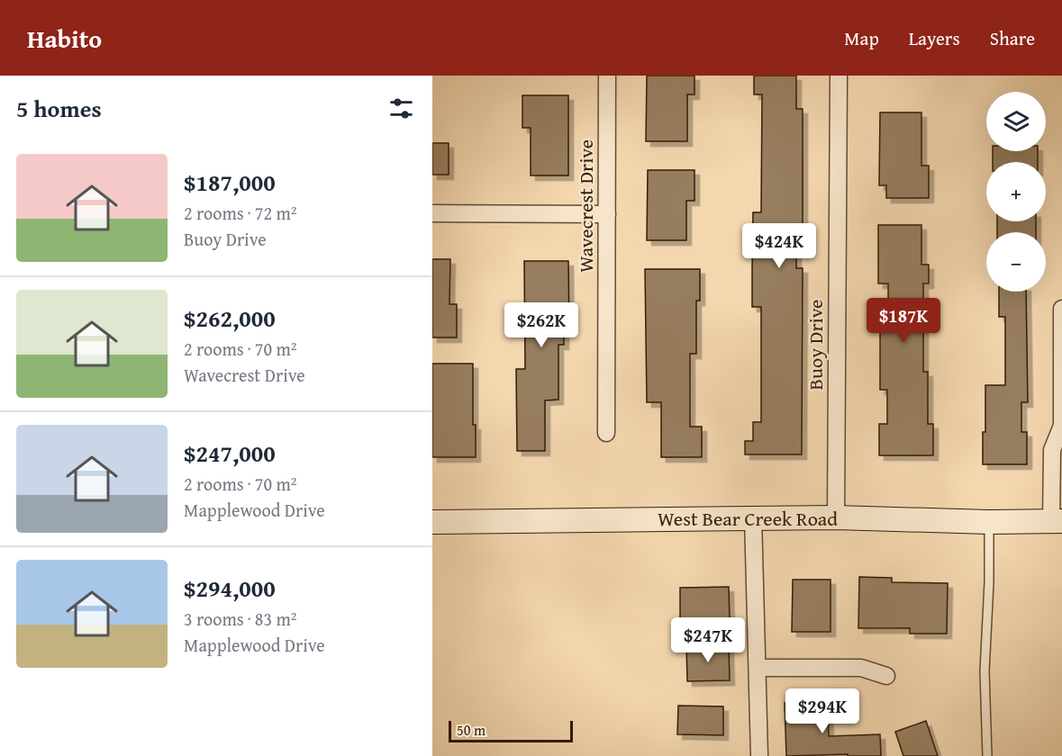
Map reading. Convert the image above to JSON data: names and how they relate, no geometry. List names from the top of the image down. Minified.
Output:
{"streets":{"main road":["West Bear Creek Road"],"street":["Wavecrest Drive","Buoy Drive"]},"crossings":[["Buoy Drive","West Bear Creek Road"]],"scale_bar":"50 m","page":{"header":"Habito","nav":["Map","Layers","Share"],"heading":"5 homes","map_buttons":["+","−"],"list":[{"name":"$187,000","note":"2 rooms · 72 m² · Buoy Drive"},{"name":"$262,000","note":"2 rooms · 70 m² · Wavecrest Drive"},{"name":"$247,000","note":"2 rooms · 70 m² · Mapplewood Drive"},{"name":"$294,000","note":"3 rooms · 83 m² · Mapplewood Drive"}],"price":["$424K","$187K","$262K","$247K","$294K"],"scale":"50 m"}}
